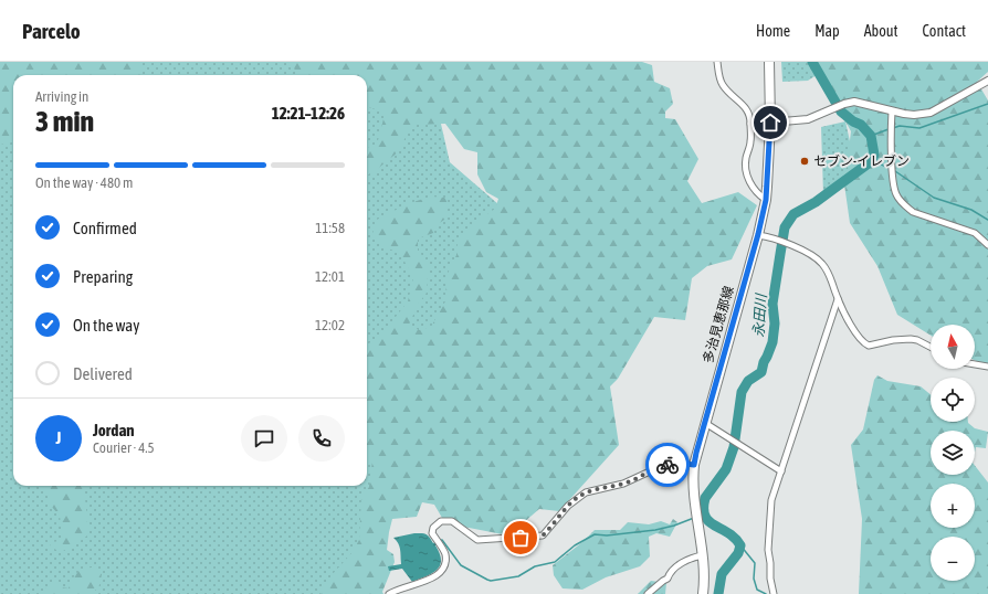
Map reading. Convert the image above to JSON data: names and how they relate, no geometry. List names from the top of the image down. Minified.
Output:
{"streets":{"main road":["多治見恵那線"]},"water":["永田川"],"places":["セブン-イレブン"],"north":"top","page":{"header":"Parcelo","nav":["Home","Map","About","Contact"],"heading":["3 min","Arriving in","12:21–12:26"],"panel":["Jordan","Courier · 4.5"],"bar":"On the way · 480 m","list":[["Confirmed","11:58"],["Preparing","12:01"],["On the way","12:02"],"Delivered"],"map_buttons":["+","−"],"round":"J"}}
